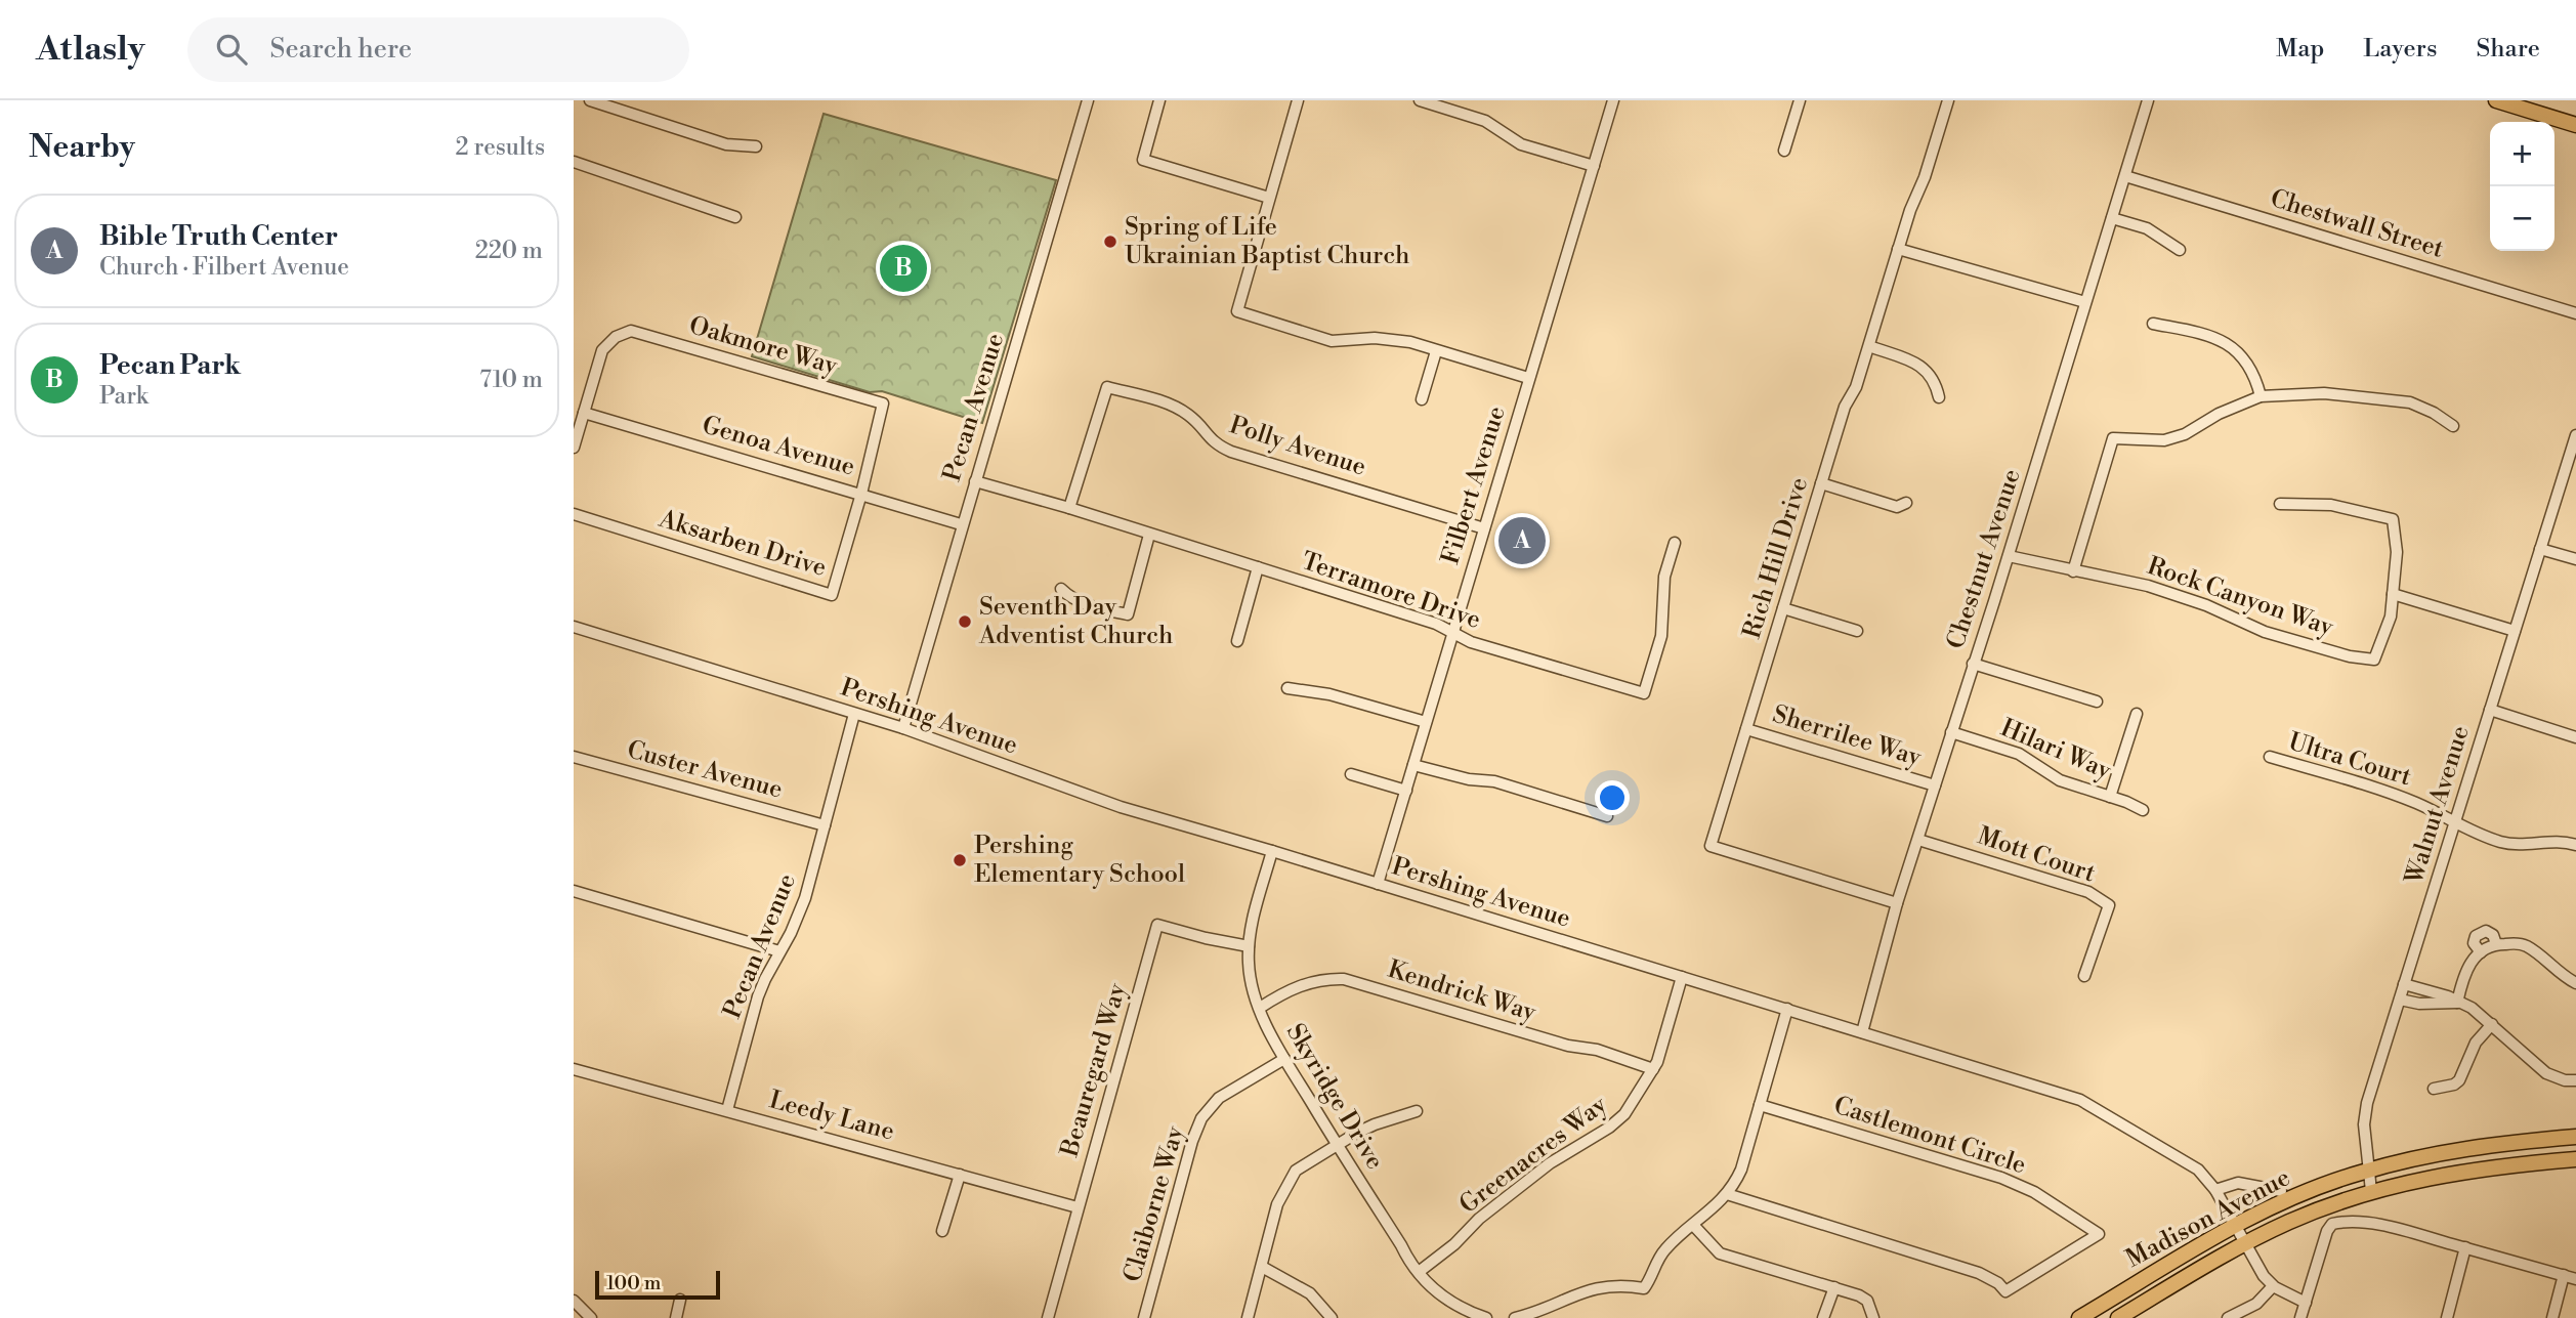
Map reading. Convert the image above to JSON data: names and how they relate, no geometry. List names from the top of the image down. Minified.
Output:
{"streets":{"main road":["Madison Avenue"],"street":["Chestwall Street","Oakmore Way","Pecan Avenue","Genoa Avenue","Polly Avenue","Filbert Avenue","Aksarben Drive","Rich Hill Drive","Chestnut Avenue","Terramore Drive","Rock Canyon Way","Pershing Avenue","Sherrilee Way","Hilari Way","Ultra Court","Custer Avenue","Walnut Avenue","Mott Court","Kendrick Way","Beauregard Way","Skyridge Drive","Leedy Lane","Castlemont Circle","Greenacres Way","Claiborne Way"]},"crossings":[["Chestwall Street","Chestnut Avenue"],["Oakmore Way","Genoa Avenue"],["Oakmore Way","Aksarben Drive"],["Pecan Avenue","Genoa Avenue"],["Pecan Avenue","Terramore Drive"],["Pecan Avenue","Pershing Avenue"],["Pecan Avenue","Custer Avenue"],["Pecan Avenue","Leedy Lane"],["Genoa Avenue","Aksarben Drive"],["Polly Avenue","Filbert Avenue"],["Polly Avenue","Terramore Drive"],["Filbert Avenue","Terramore Drive"],["Filbert Avenue","Pershing Avenue"],["Rich Hill Drive","Chestnut Avenue"],["Rich Hill Drive","Sherrilee Way"],["Chestnut Avenue","Rock Canyon Way"],["Chestnut Avenue","Pershing Avenue"],["Chestnut Avenue","Sherrilee Way"],["Chestnut Avenue","Hilari Way"],["Chestnut Avenue","Mott Court"],["Pershing Avenue","Skyridge Drive"],["Pershing Avenue","Greenacres Way"],["Pershing Avenue","Madison Avenue"],["Ultra Court","Walnut Avenue"],["Walnut Avenue","Madison Avenue"],["Kendrick Way","Skyridge Drive"],["Kendrick Way","Greenacres Way"],["Beauregard Way","Skyridge Drive"],["Beauregard Way","Leedy Lane"],["Skyridge Drive","Greenacres Way"],["Skyridge Drive","Claiborne Way"]],"places":["Spring of Life Ukrainian Baptist Church","Seventh Day Adventist Church","Pershing Elementary School"],"scale_bar":"100 m","page":{"header":"Atlasly","search":"Search here","nav":["Map","Layers","Share"],"heading":["Nearby","2 results"],"map_buttons":["+","−"],"list":[{"mark":"A","name":"Bible Truth Center","note":"Church · Filbert Avenue","value":"220 m"},{"mark":"B","name":"Pecan Park","note":"Park","value":"710 m"}],"pins":["B","A"],"scale":"100 m"}}
